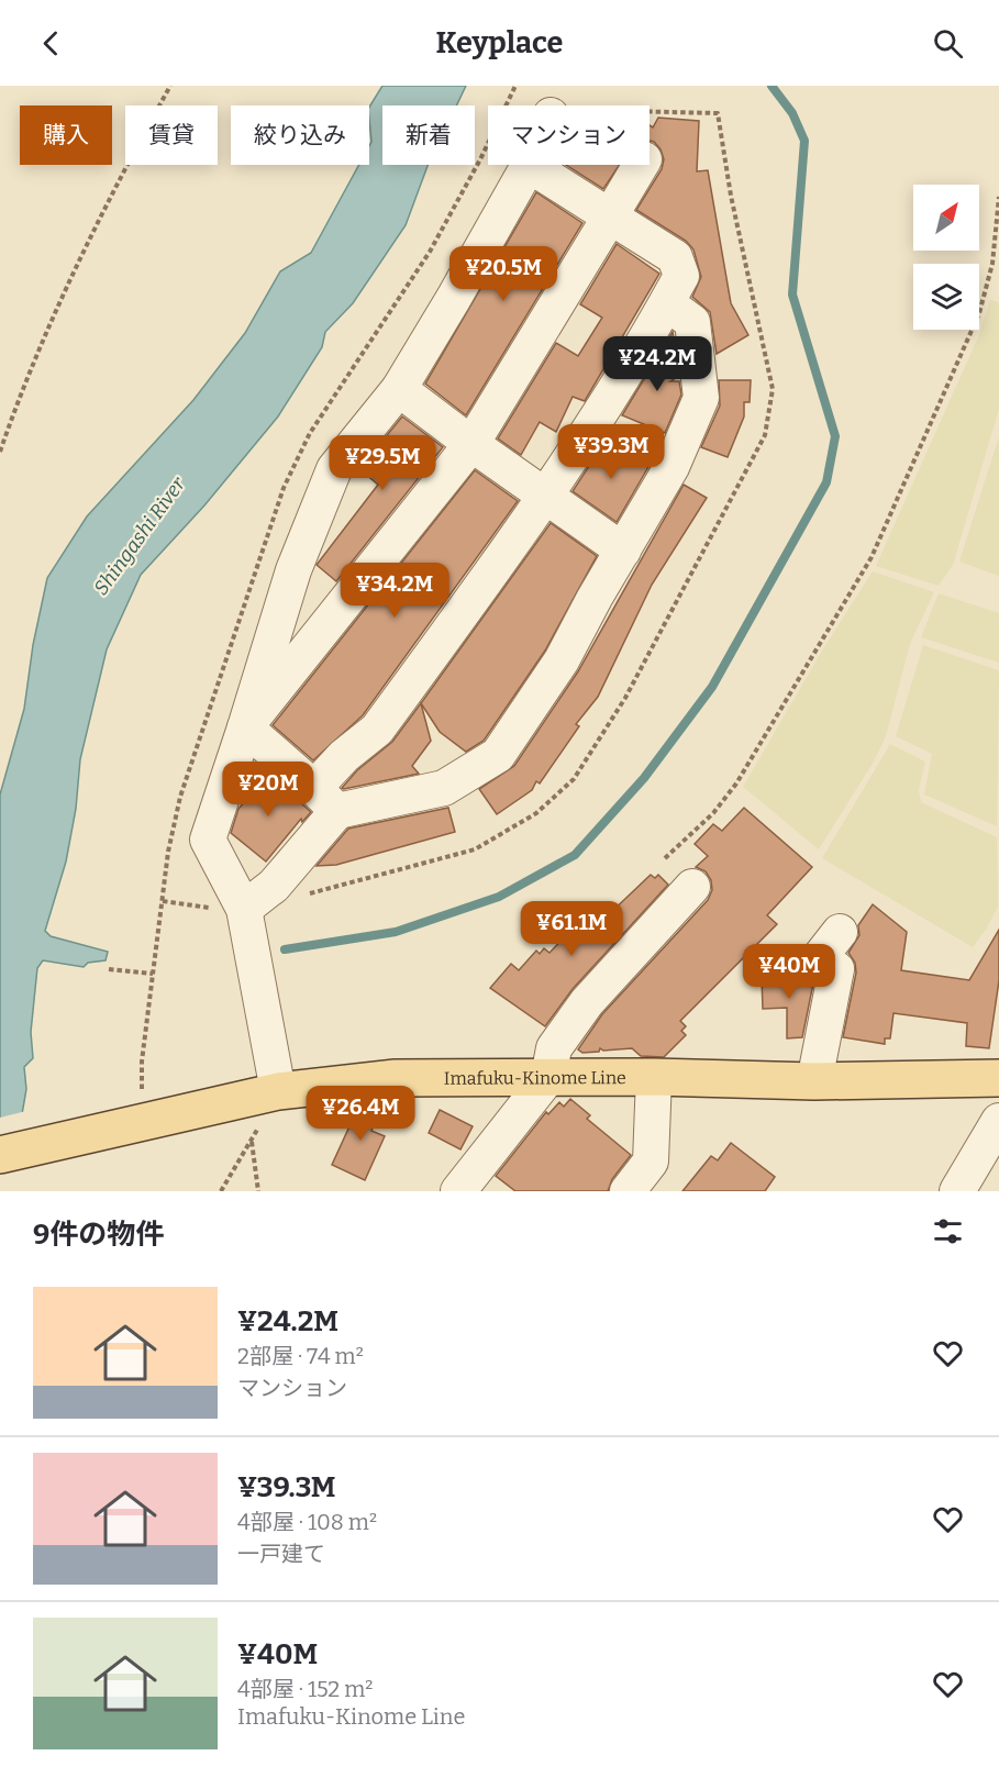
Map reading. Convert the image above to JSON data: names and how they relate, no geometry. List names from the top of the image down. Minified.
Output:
{"streets":{"main road":["Imafuku-Kinome Line"]},"water":["Shingashi River"],"north":"top right","page":{"header":"Keyplace","chip":["購入","賃貸","絞り込み","新着","マンション"],"price":["¥20.5M","¥24.2M","¥39.3M","¥29.5M","¥34.2M","¥20M","¥61.1M","¥40M","¥26.4M"],"heading":"9件の物件","list":[{"name":"¥24.2M","note":"2部屋 · 74 m² · マンション"},{"name":"¥39.3M","note":"4部屋 · 108 m² · 一戸建て"},{"name":"¥40M","note":"4部屋 · 152 m² · Imafuku-Kinome Line"}]}}
